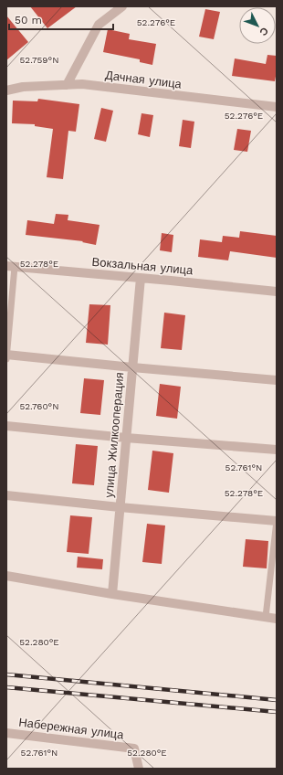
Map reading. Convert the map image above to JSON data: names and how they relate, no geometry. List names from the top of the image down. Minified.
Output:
{"streets":{"street":["Дачная улица","Вокзальная улица","улица Жилкооперация","Набережная улица"]},"crossings":[["Вокзальная улица","улица Жилкооперация"]],"scale_bar":"50 m","north":"bottom right","coordinates":["52.276°E","52.759°N","52.278°E","52.760°N","52.761°N","52.280°E"]}
